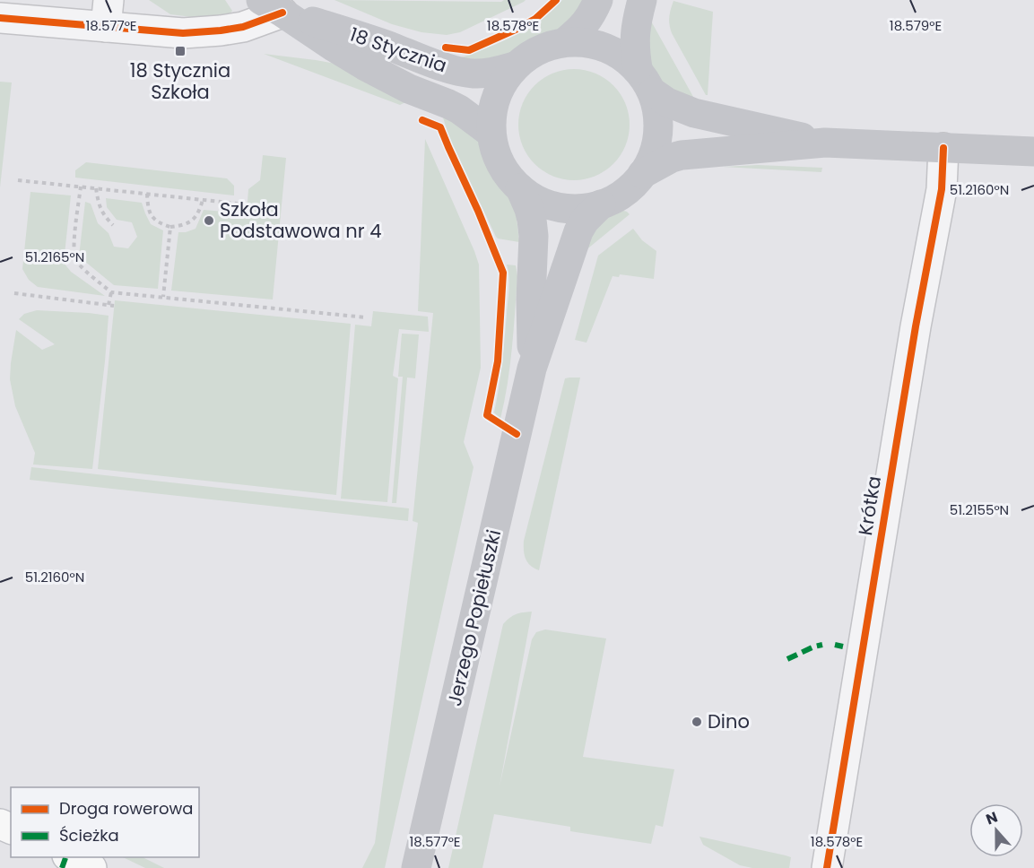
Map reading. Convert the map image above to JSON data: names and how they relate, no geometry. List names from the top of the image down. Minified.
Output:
{"streets":{"main road":["18 Stycznia","Jerzego Popiełuszki"],"street":["Krótka"]},"crossings":[["18 Stycznia","Jerzego Popiełuszki"]],"places":{"transit":["18 Stycznia Szkoła"],"other":["Szkoła Podstawowa nr 4","Dino"]},"legend":["Droga rowerowa","Ścieżka"],"north":"top","coordinates":["18.577°E","18.578°E","18.579°E","51.2160°N","51.2165°N","51.2155°N"]}
